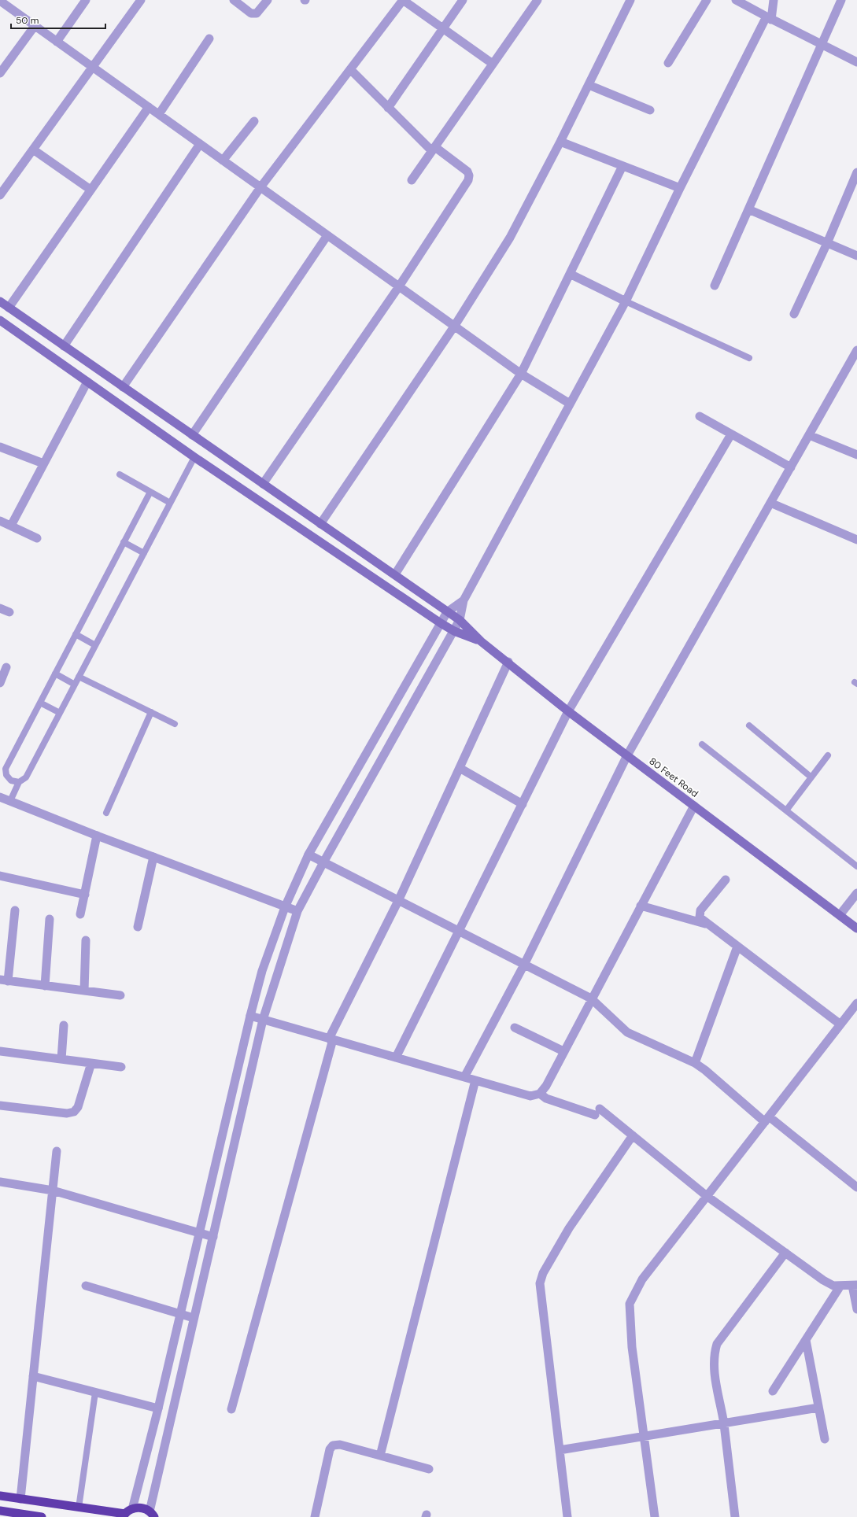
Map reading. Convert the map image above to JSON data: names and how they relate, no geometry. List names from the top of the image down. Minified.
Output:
{"streets":{"main road":["80 Feet Road"]},"scale_bar":"50 m"}
